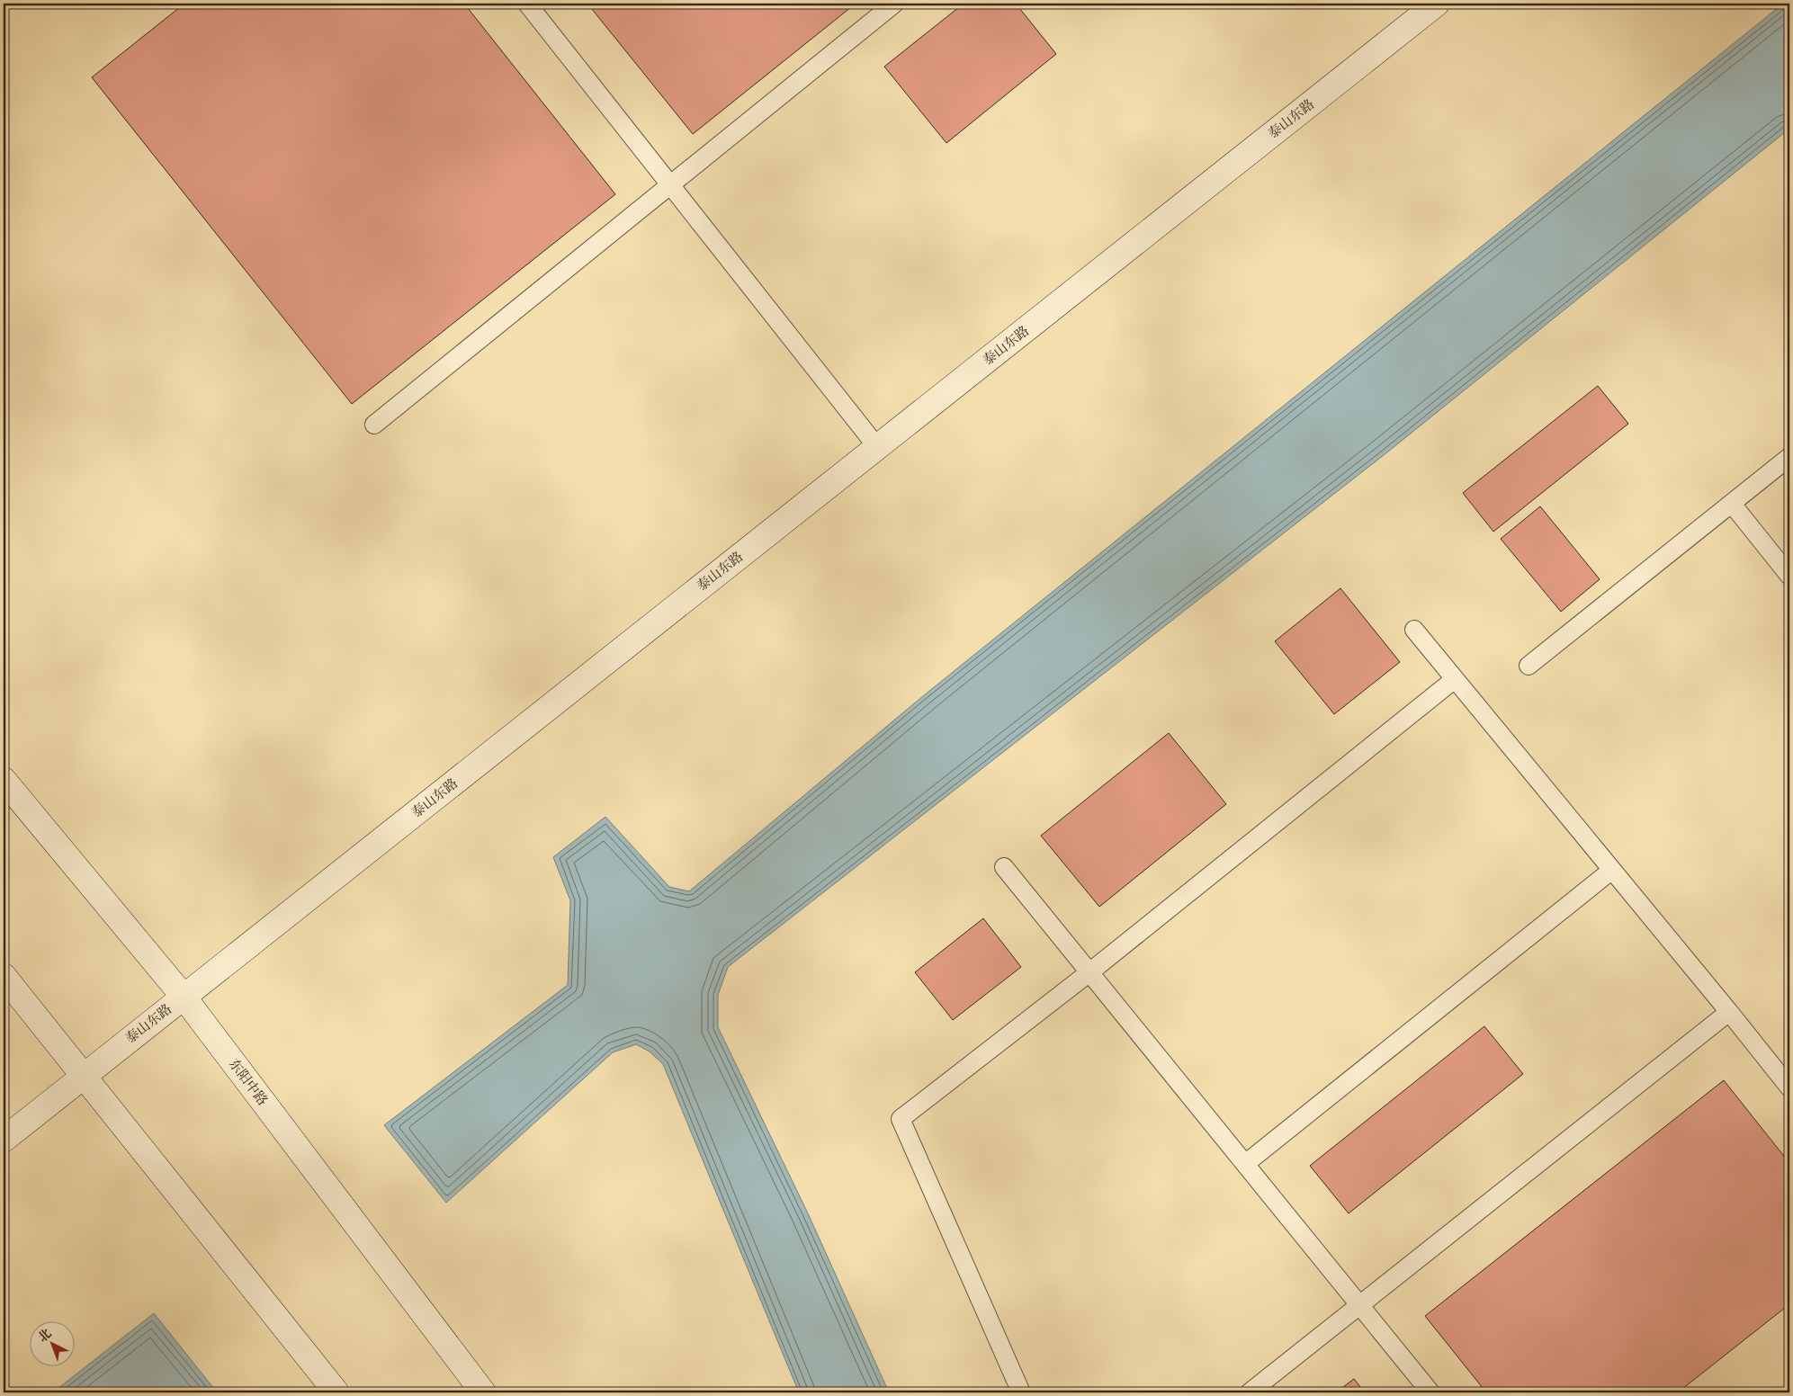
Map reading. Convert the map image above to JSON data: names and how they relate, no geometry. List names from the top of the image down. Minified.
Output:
{"streets":{"street":["泰山东路","东阳中路"]},"crossings":[["泰山东路","东阳中路"]],"north":"top left"}
